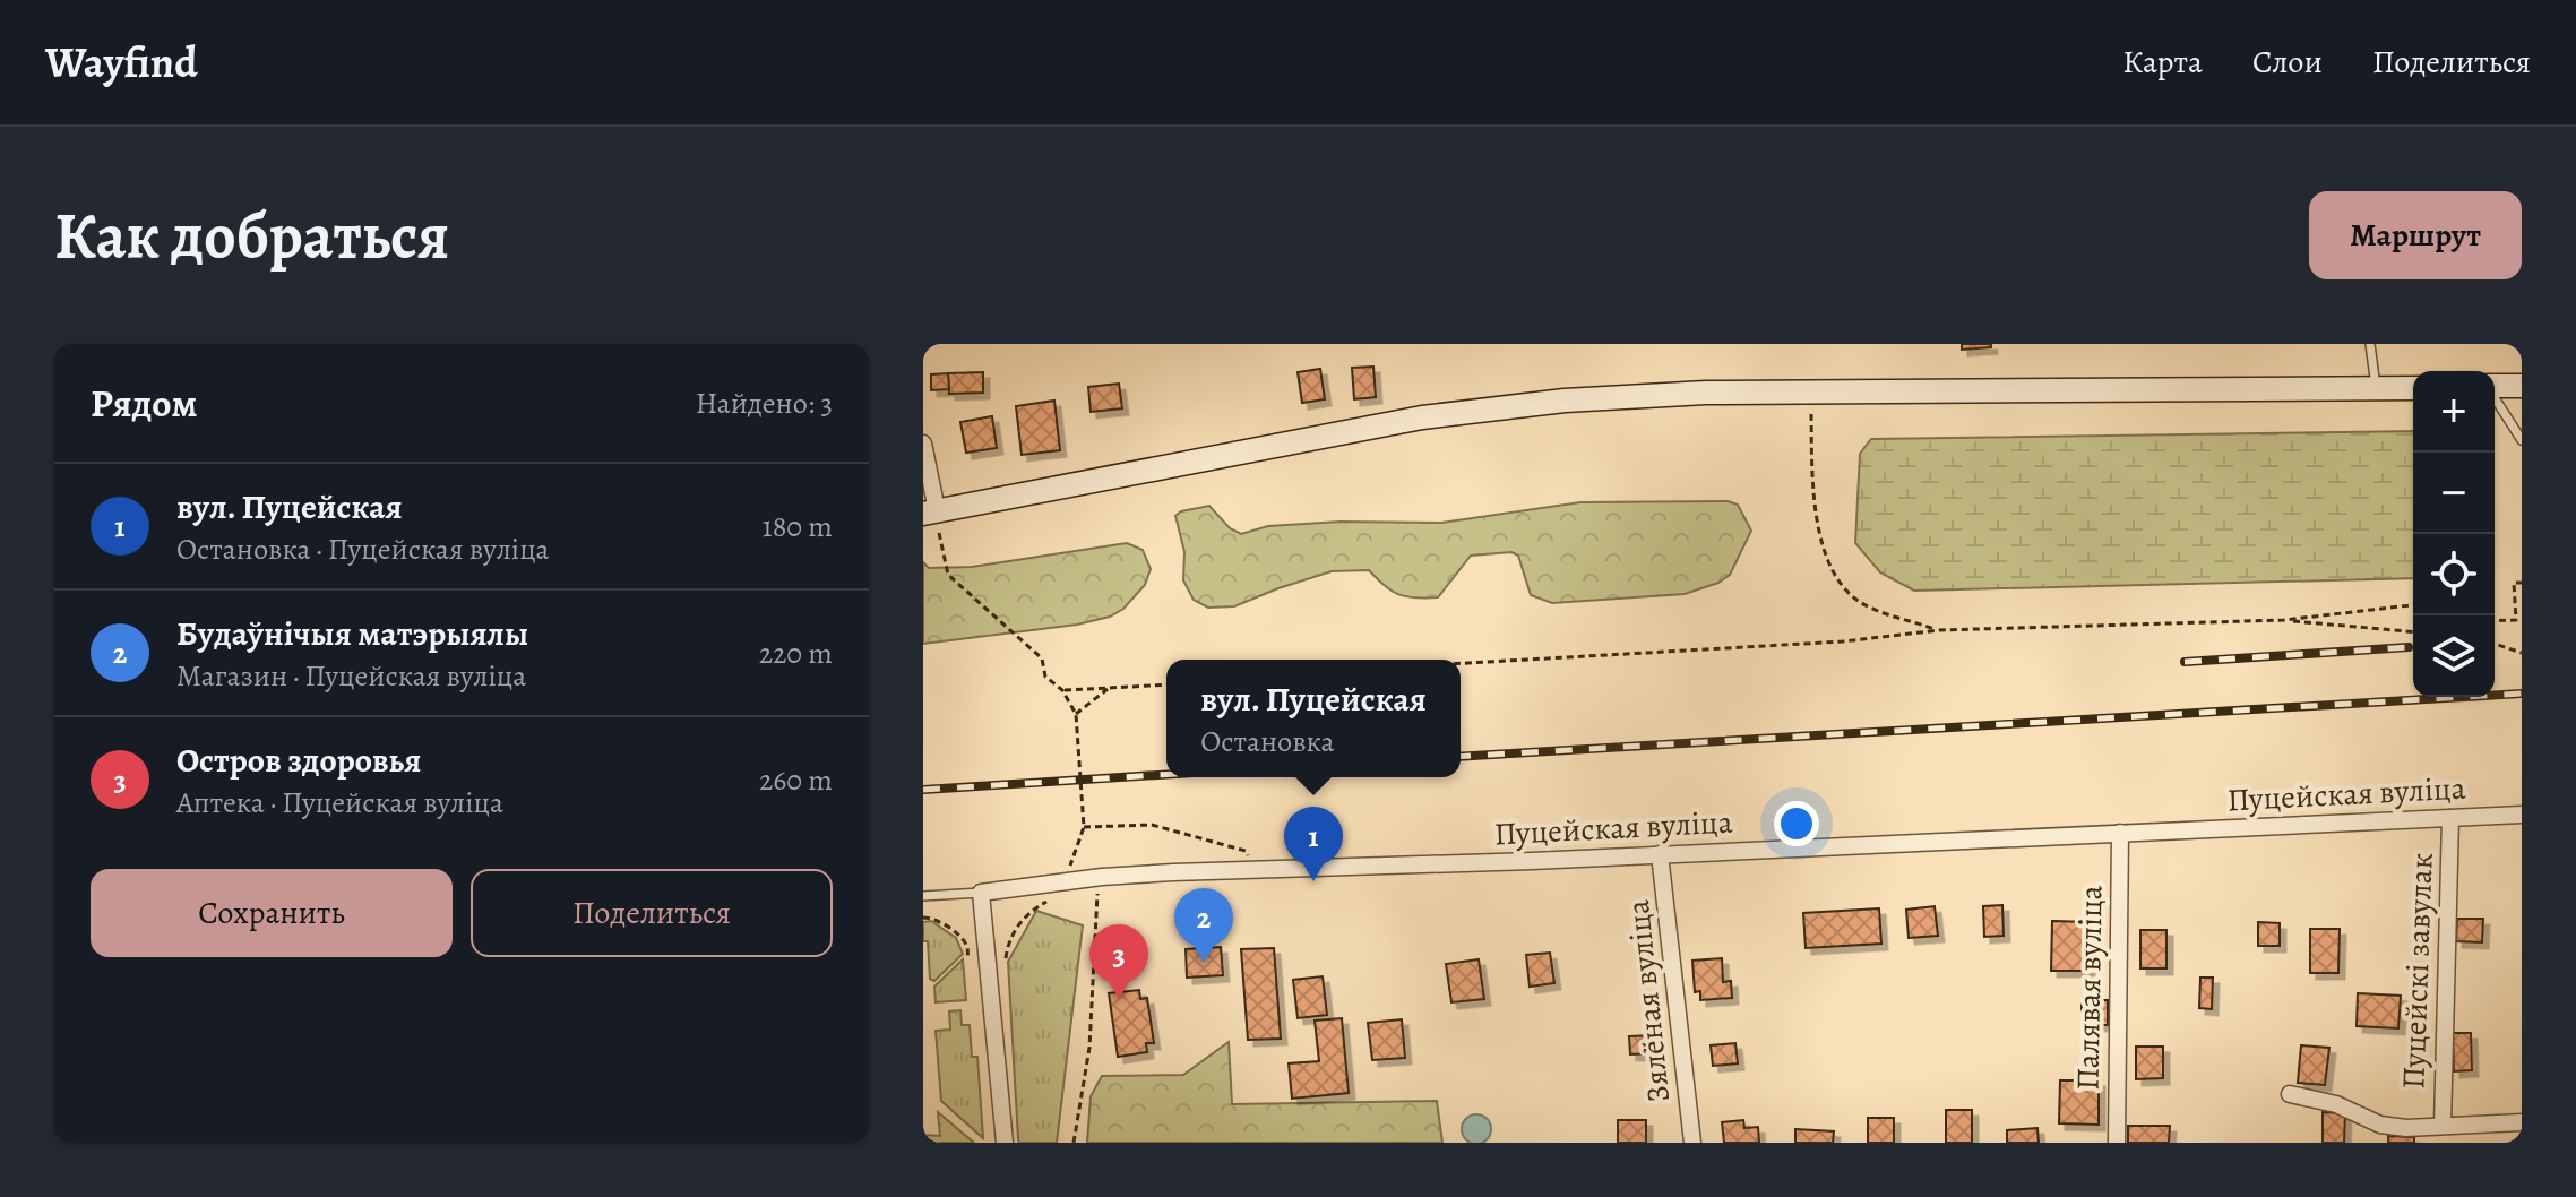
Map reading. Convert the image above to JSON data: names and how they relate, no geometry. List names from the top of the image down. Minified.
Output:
{"streets":{"street":["Пуцейская вуліца","Пуцейскі завулак","Палявая вуліца","Зялёная вуліца"]},"crossings":[["Пуцейская вуліца","Пуцейскі завулак"],["Пуцейская вуліца","Палявая вуліца"],["Пуцейская вуліца","Зялёная вуліца"]],"page":{"header":"Wayfind","nav":["Карта","Слои","Поделиться"],"buttons":["Маршрут",["Сохранить","Поделиться"]],"title":"Как добраться","heading":["Рядом","Найдено: 3"],"map_buttons":["+","−"],"list":[{"mark":"1","name":"вул. Пуцейская","note":"Остановка · Пуцейская вуліца","value":"180 m"},{"mark":"2","name":"Будаўнічыя матэрыялы","note":"Магазин · Пуцейская вуліца","value":"220 m"},{"mark":"3","name":"Остров здоровья","note":"Аптека · Пуцейская вуліца","value":"260 m"}],"popup":["вул. Пуцейская","Остановка"],"pins":["1","2","3"]}}
